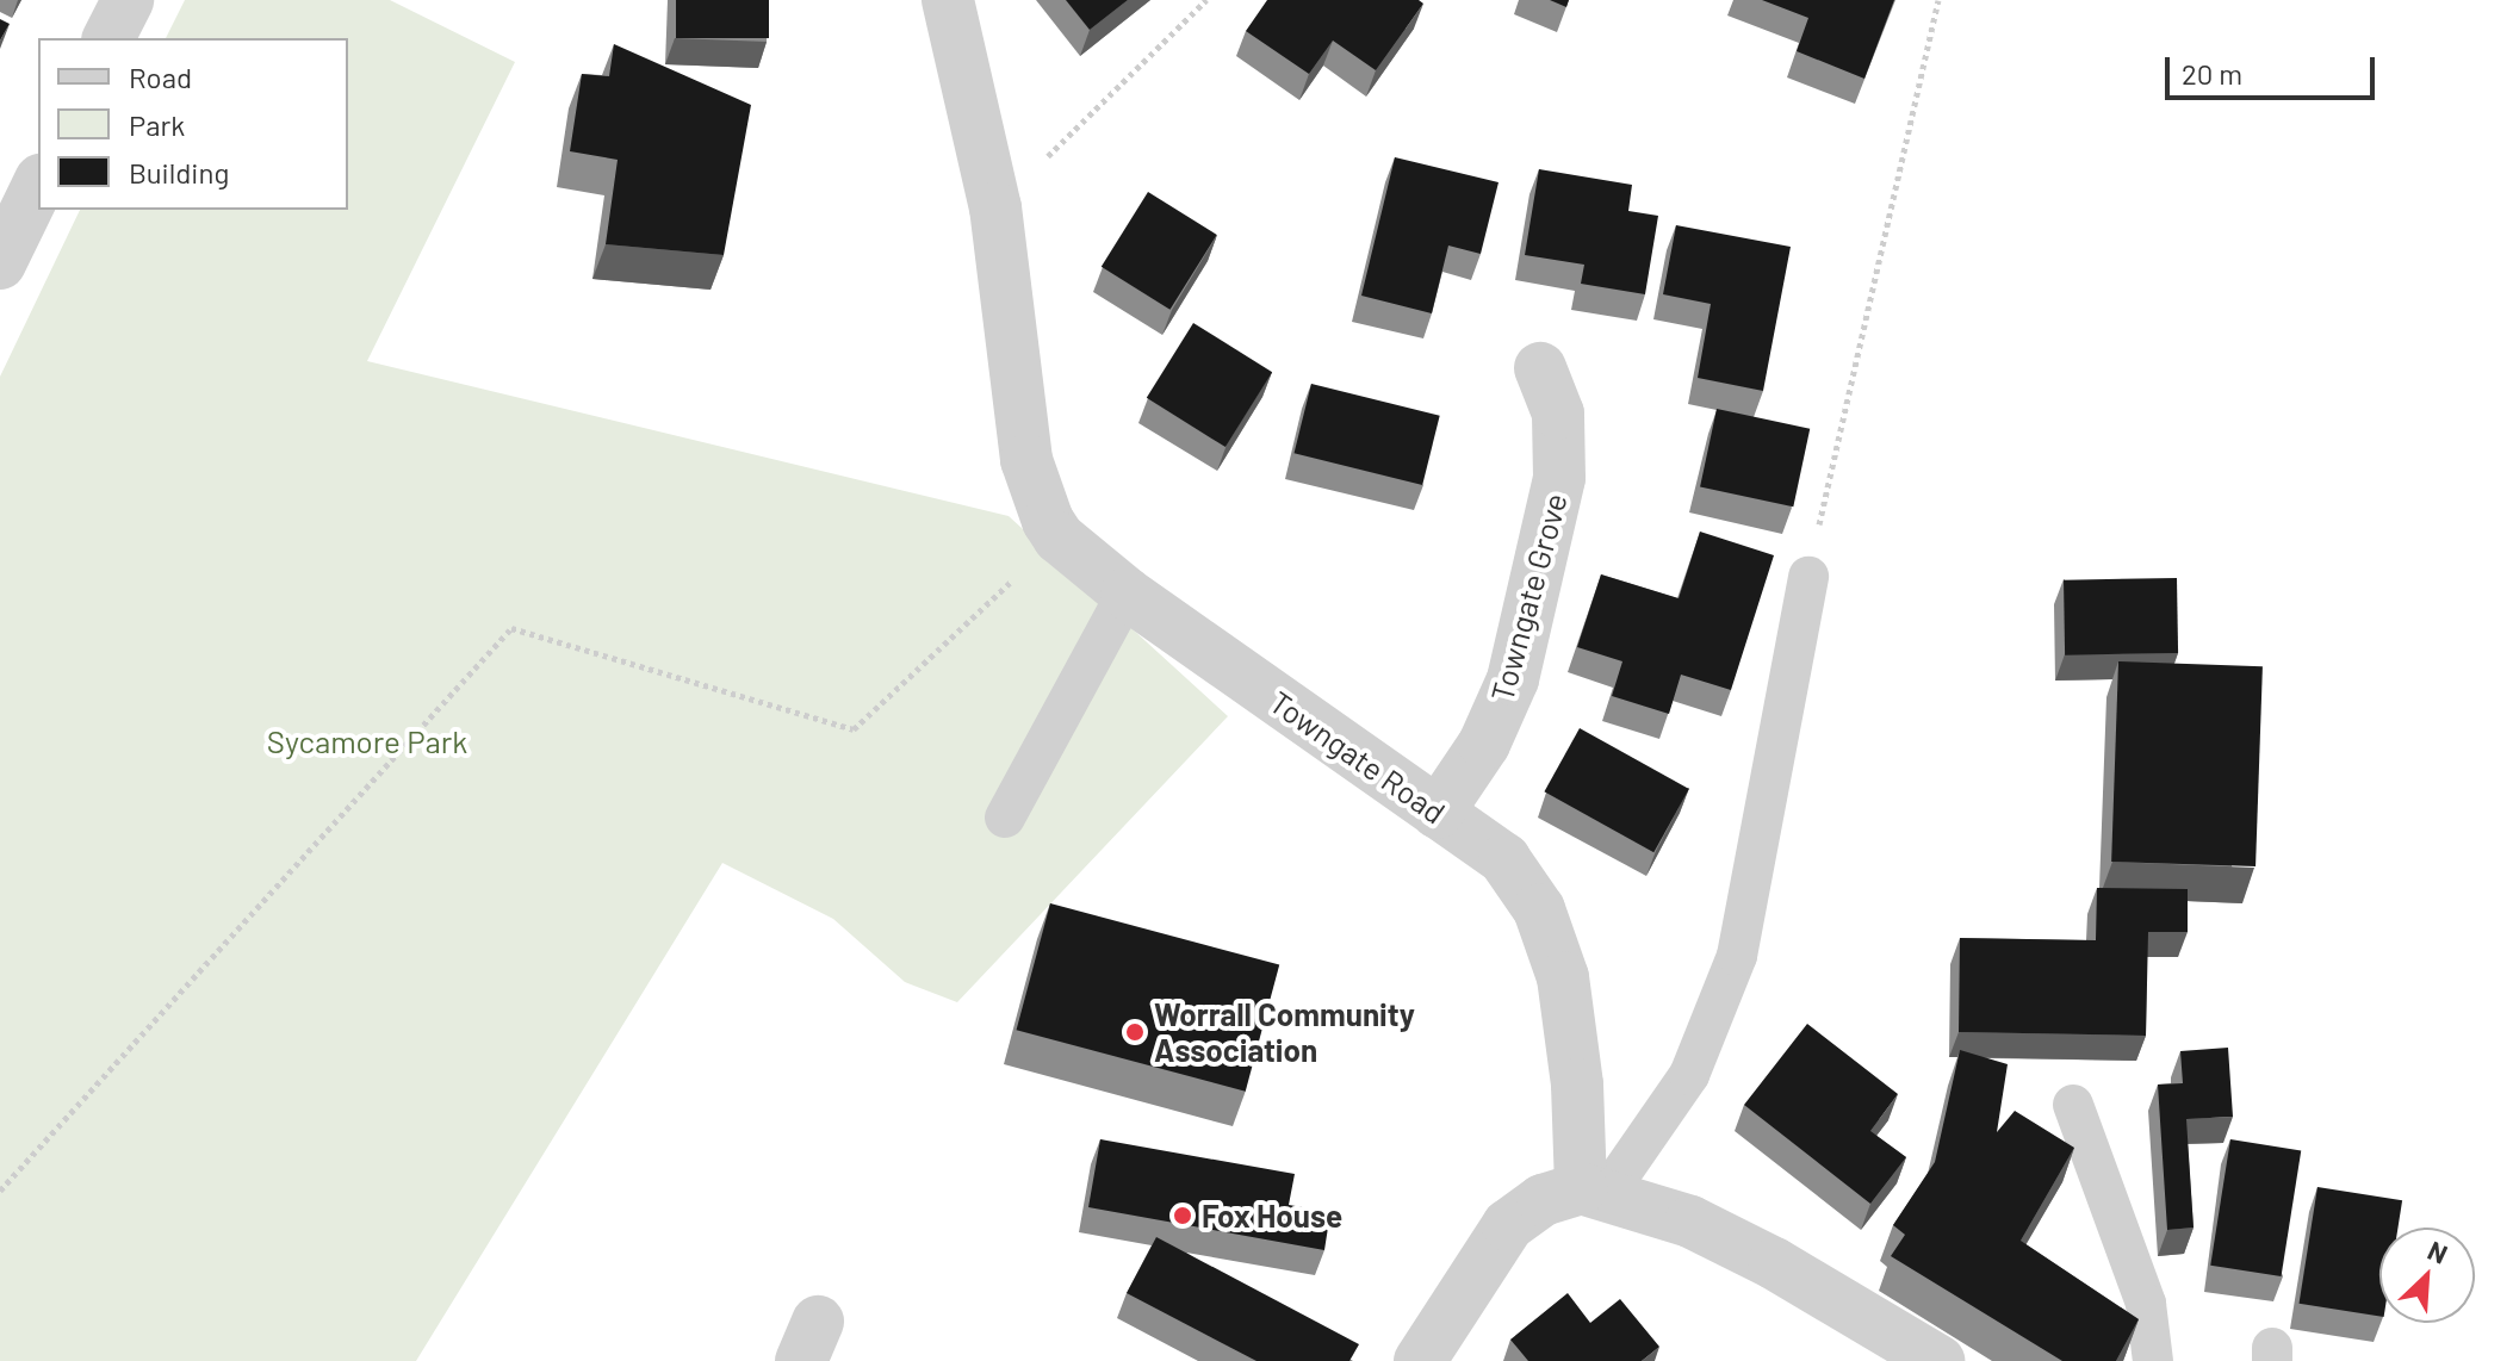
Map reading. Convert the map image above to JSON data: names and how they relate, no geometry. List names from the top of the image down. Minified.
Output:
{"streets":{"street":["Towngate Grove","Towngate Road"]},"crossings":[["Towngate Grove","Towngate Road"]],"parks":["Sycamore Park"],"places":["Worrall Community Association","Fox House"],"legend":["Road","Park","Building"],"scale_bar":"20 m","north":"top right"}
